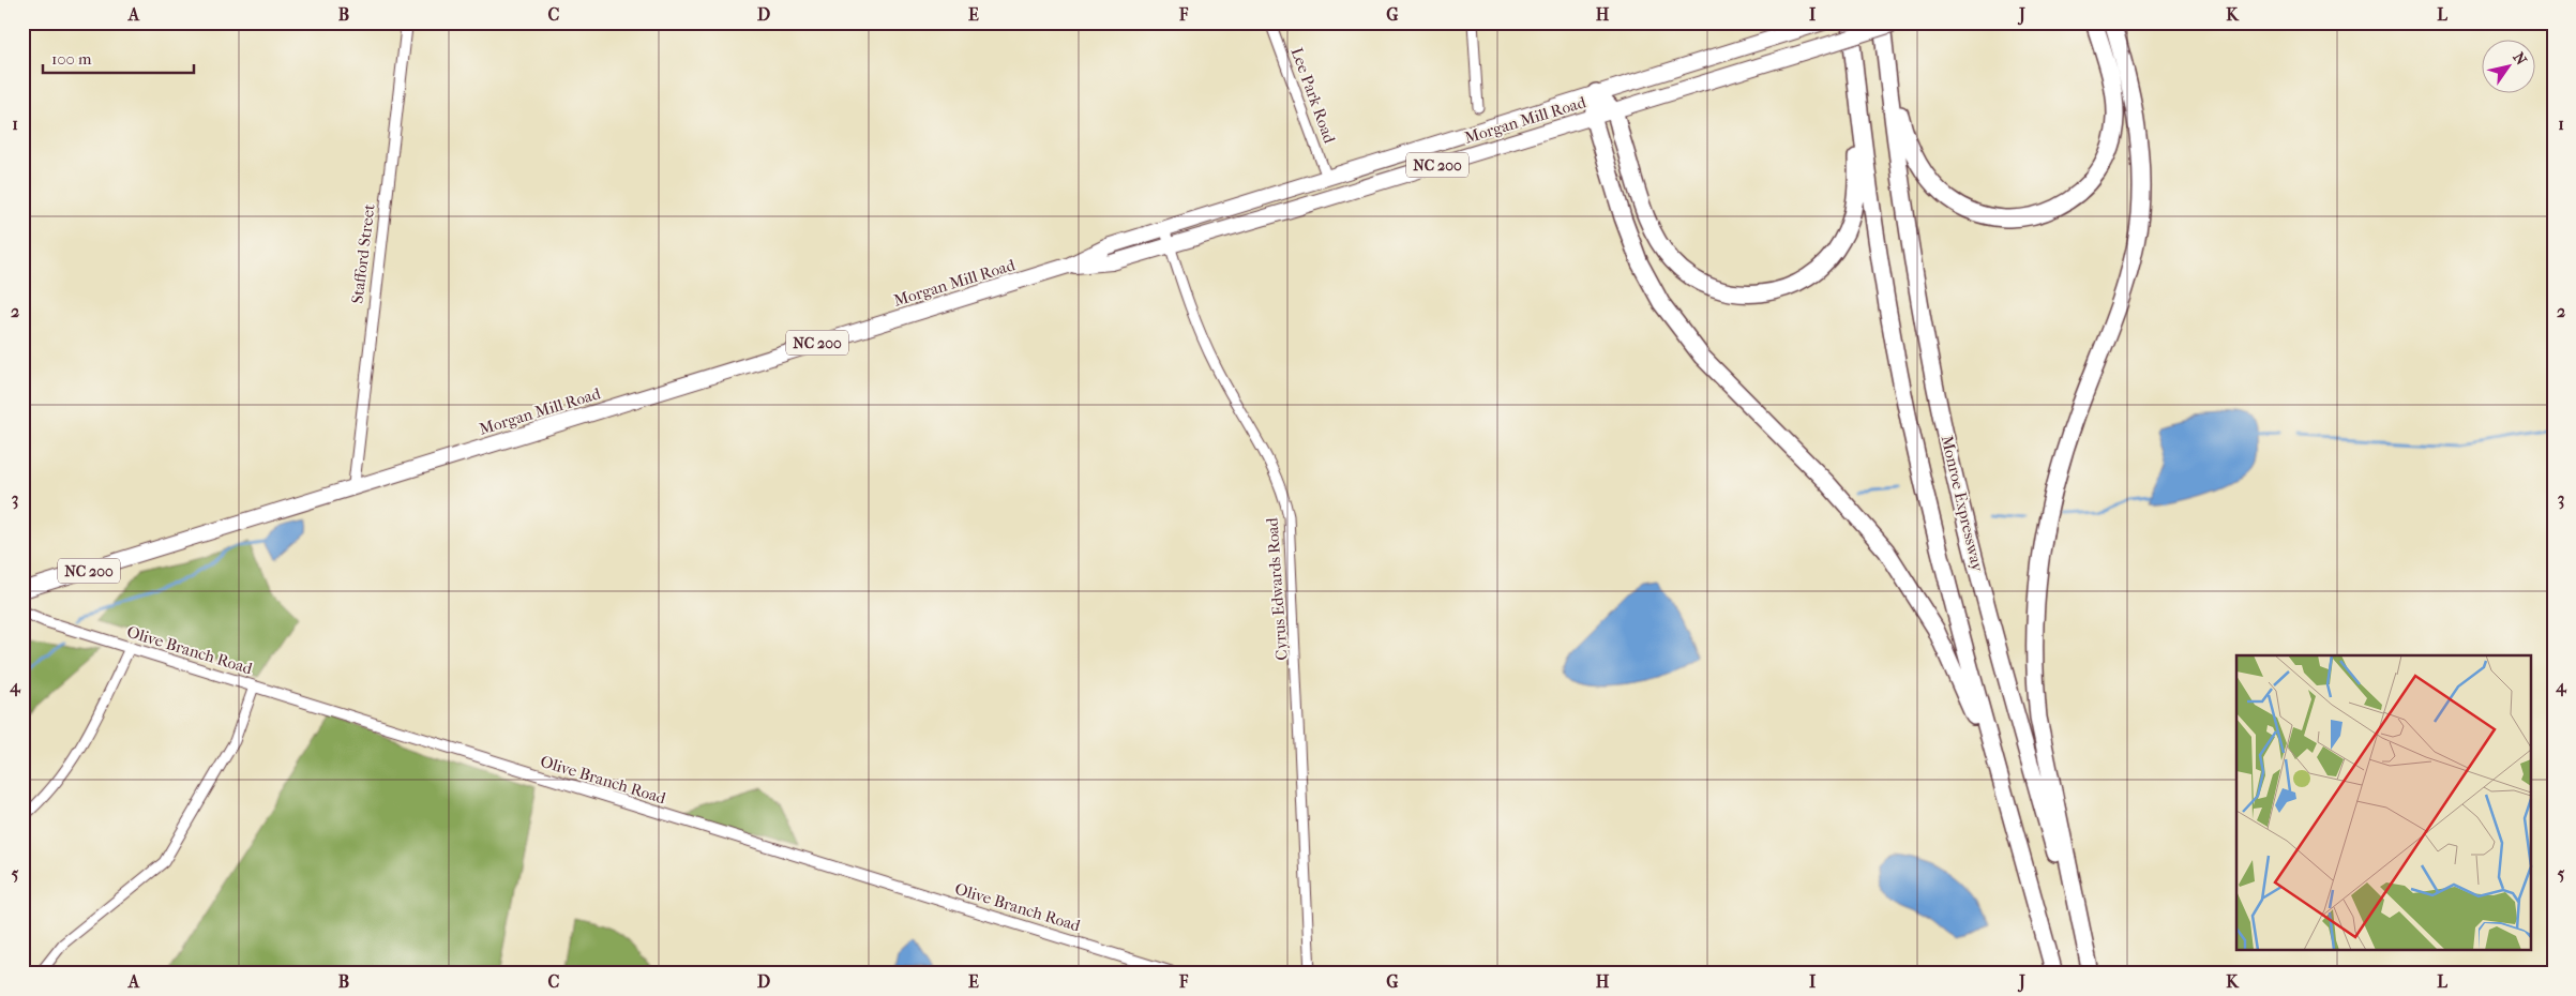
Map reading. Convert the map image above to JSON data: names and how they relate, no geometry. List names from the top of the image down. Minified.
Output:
{"streets":{"highway":["Monroe Expressway"],"main road":["Morgan Mill Road","NC 200"],"street":["Lee Park Road","Stafford Street","Cyrus Edwards Road","Olive Branch Road"]},"crossings":[["Lee Park Road","Morgan Mill Road"],["Morgan Mill Road","Stafford Street"],["Morgan Mill Road","Cyrus Edwards Road"]],"scale_bar":"100 m","north":"top right","grid":{"columns":["A","B","C","D","E","F","G","H","I","J","K","L"],"rows":["1","2","3","4","5"]}}
